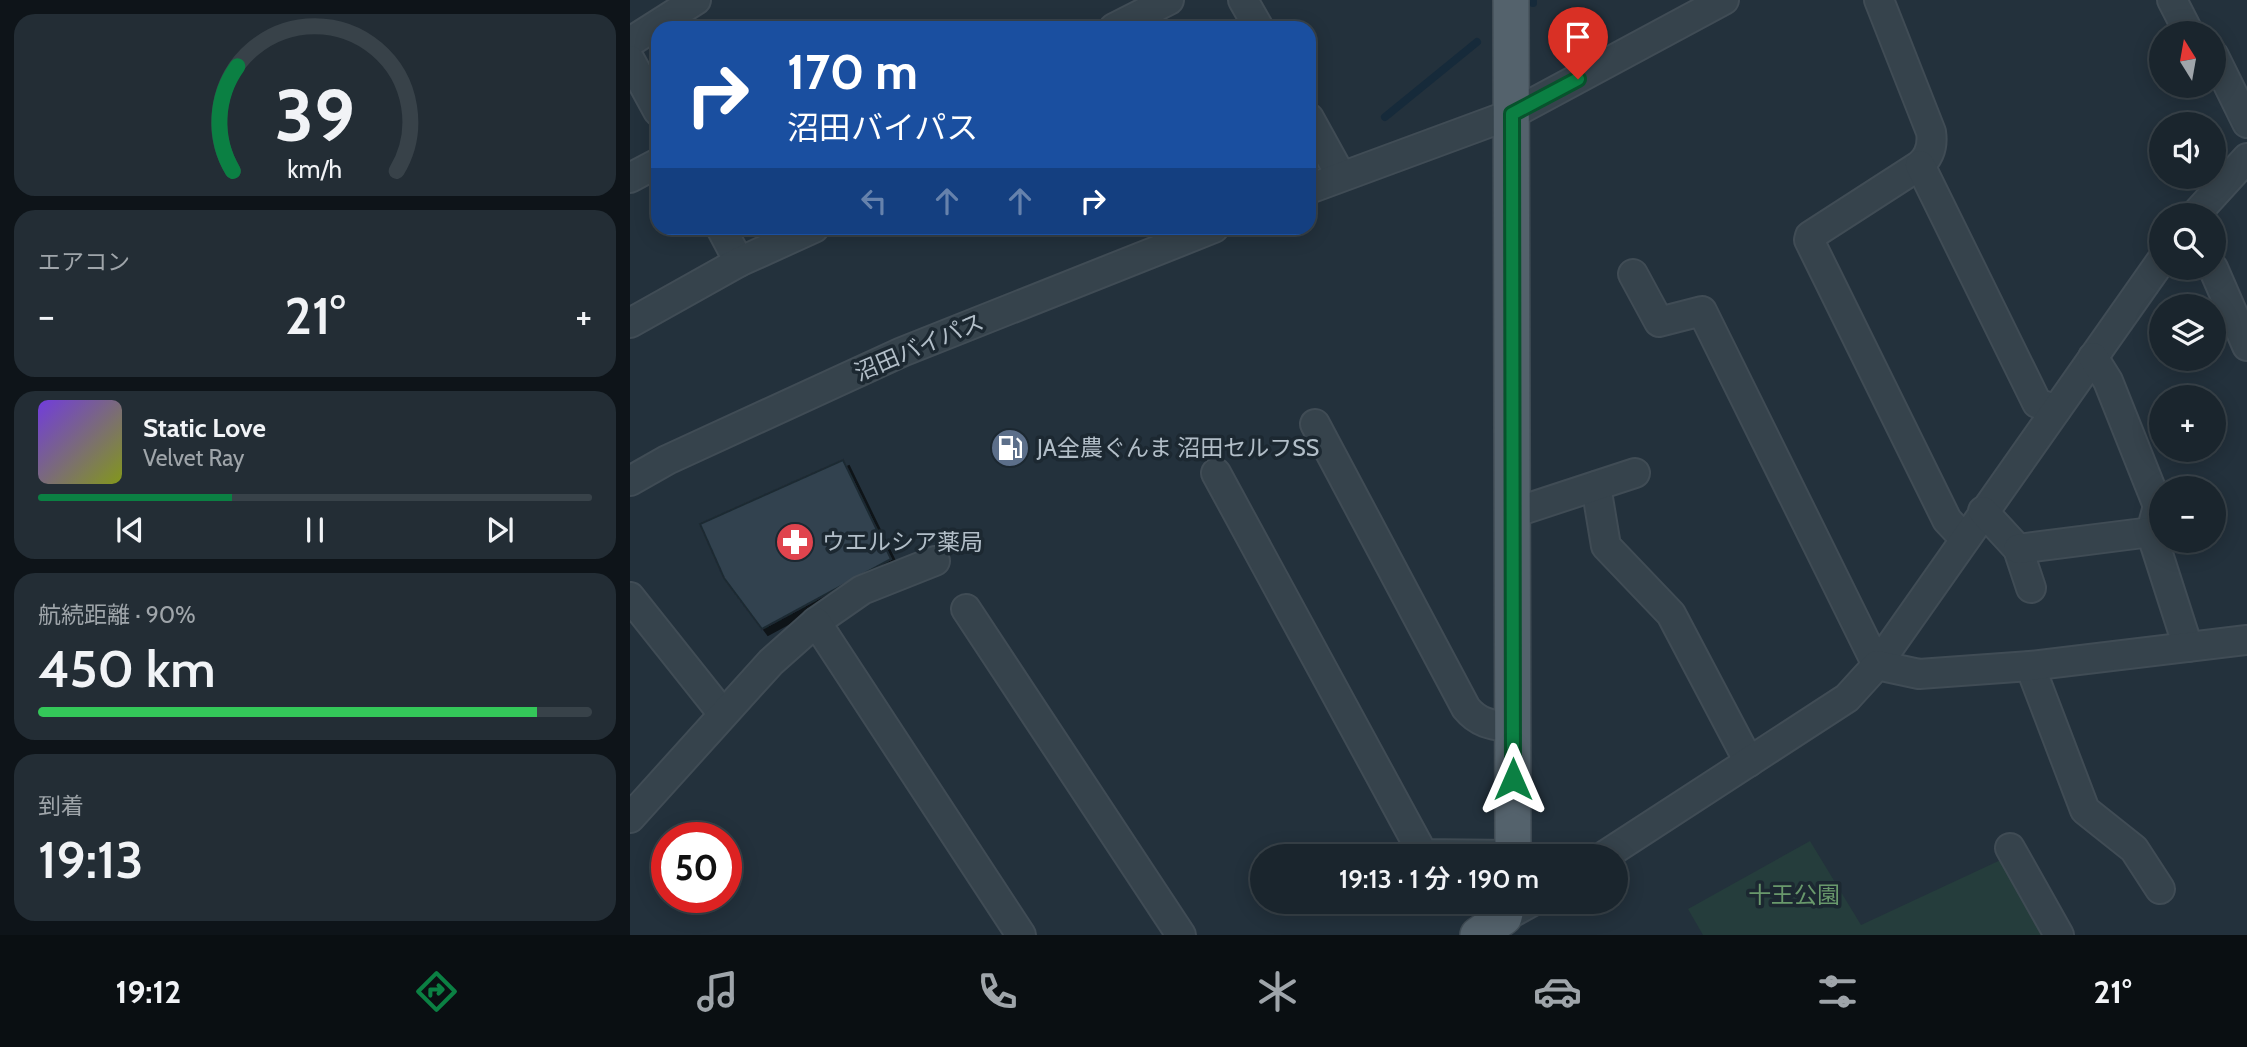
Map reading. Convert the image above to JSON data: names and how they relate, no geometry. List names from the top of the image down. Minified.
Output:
{"streets":{"street":["沼田バイパス"]},"parks":["十王公園"],"places":{"fuel station":["JA全農ぐんま 沼田セルフSS"],"pharmacy":["ウエルシア薬局"]},"north":"top","page":{"map_buttons":["+","−"],"turn":["170 m","沼田バイパス"],"tile":["エアコン",["航続距離 · 90%","450 km"],["到着","19:13"]],"heat":["−","21°","+"],"song":["Static Love","Velvet Ray"],"limit":"50","trip":"19:13 · 1 分 · 190 m","tabs":["19:12","21°"],"gauge":["39","km/h"]}}
